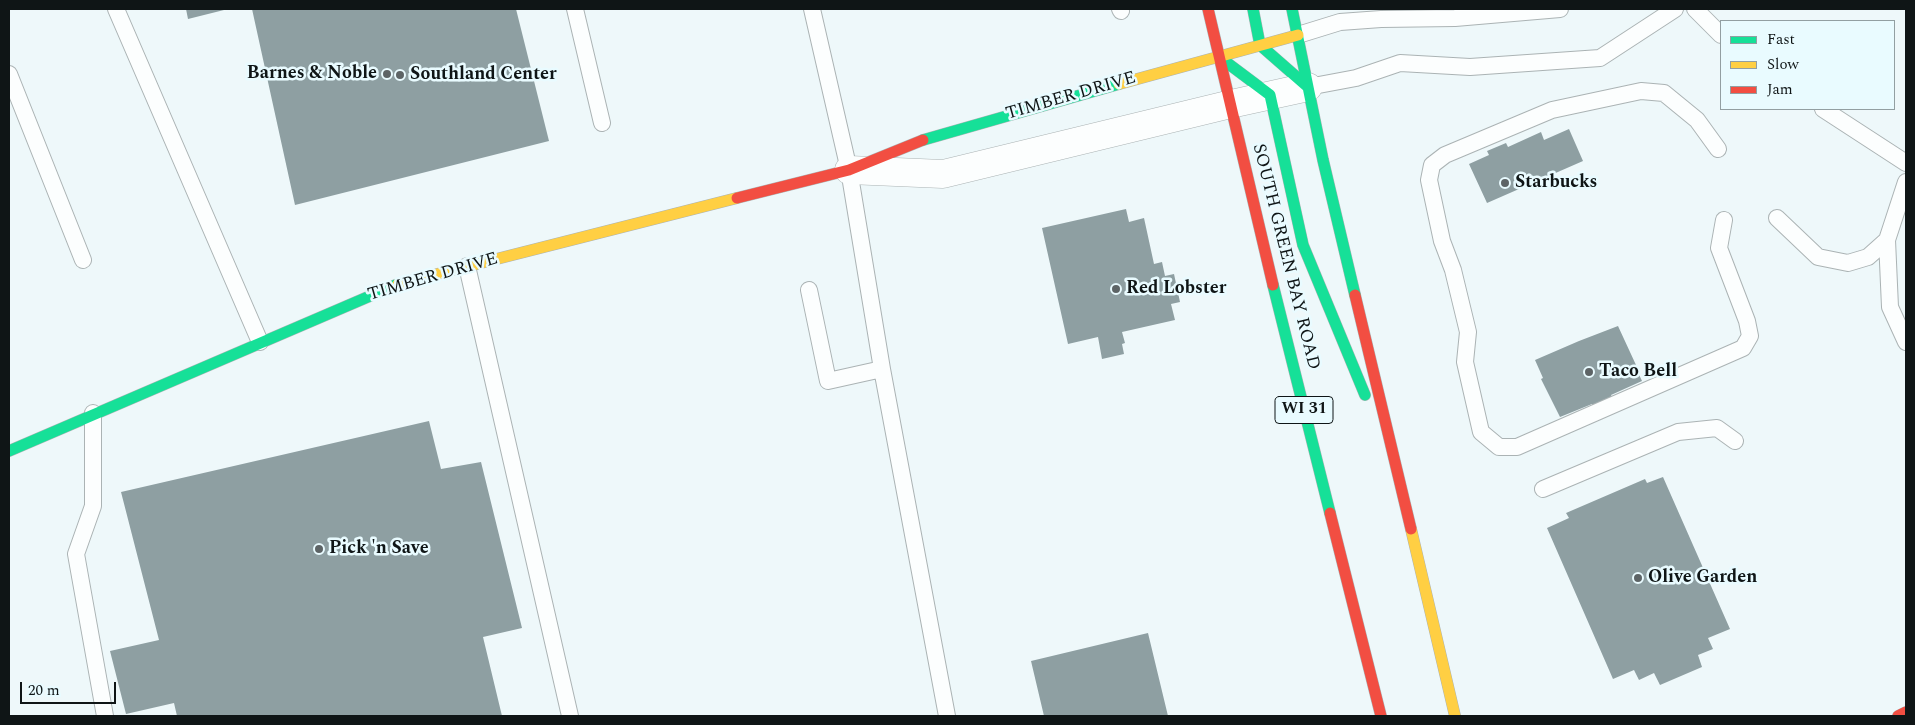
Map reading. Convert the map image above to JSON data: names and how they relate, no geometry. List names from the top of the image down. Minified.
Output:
{"streets":{"main road":["TIMBER DRIVE","SOUTH GREEN BAY ROAD","WI 31"]},"crossings":[["TIMBER DRIVE","SOUTH GREEN BAY ROAD"]],"places":["Barnes & Noble","Southland Center","Starbucks","Red Lobster","Taco Bell","Pick 'n Save","Olive Garden"],"legend":["Fast","Slow","Jam"],"scale_bar":"20 m"}
